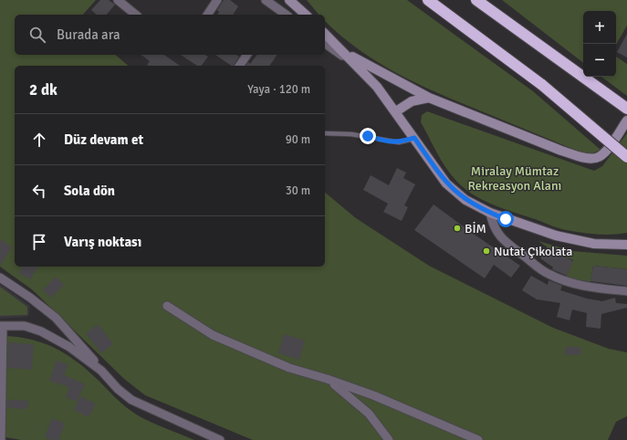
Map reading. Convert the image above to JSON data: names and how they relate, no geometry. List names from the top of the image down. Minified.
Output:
{"parks":["Miralay Mümtaz Rekreasyon Alanı"],"places":["BİM","Nutat Çikolata"],"page":{"map_buttons":["+","−"],"search":"Burada ara","heading":["2 dk","Yaya · 120 m"],"list":[["Düz devam et","90 m"],["Sola dön","30 m"],"Varış noktası"]}}
